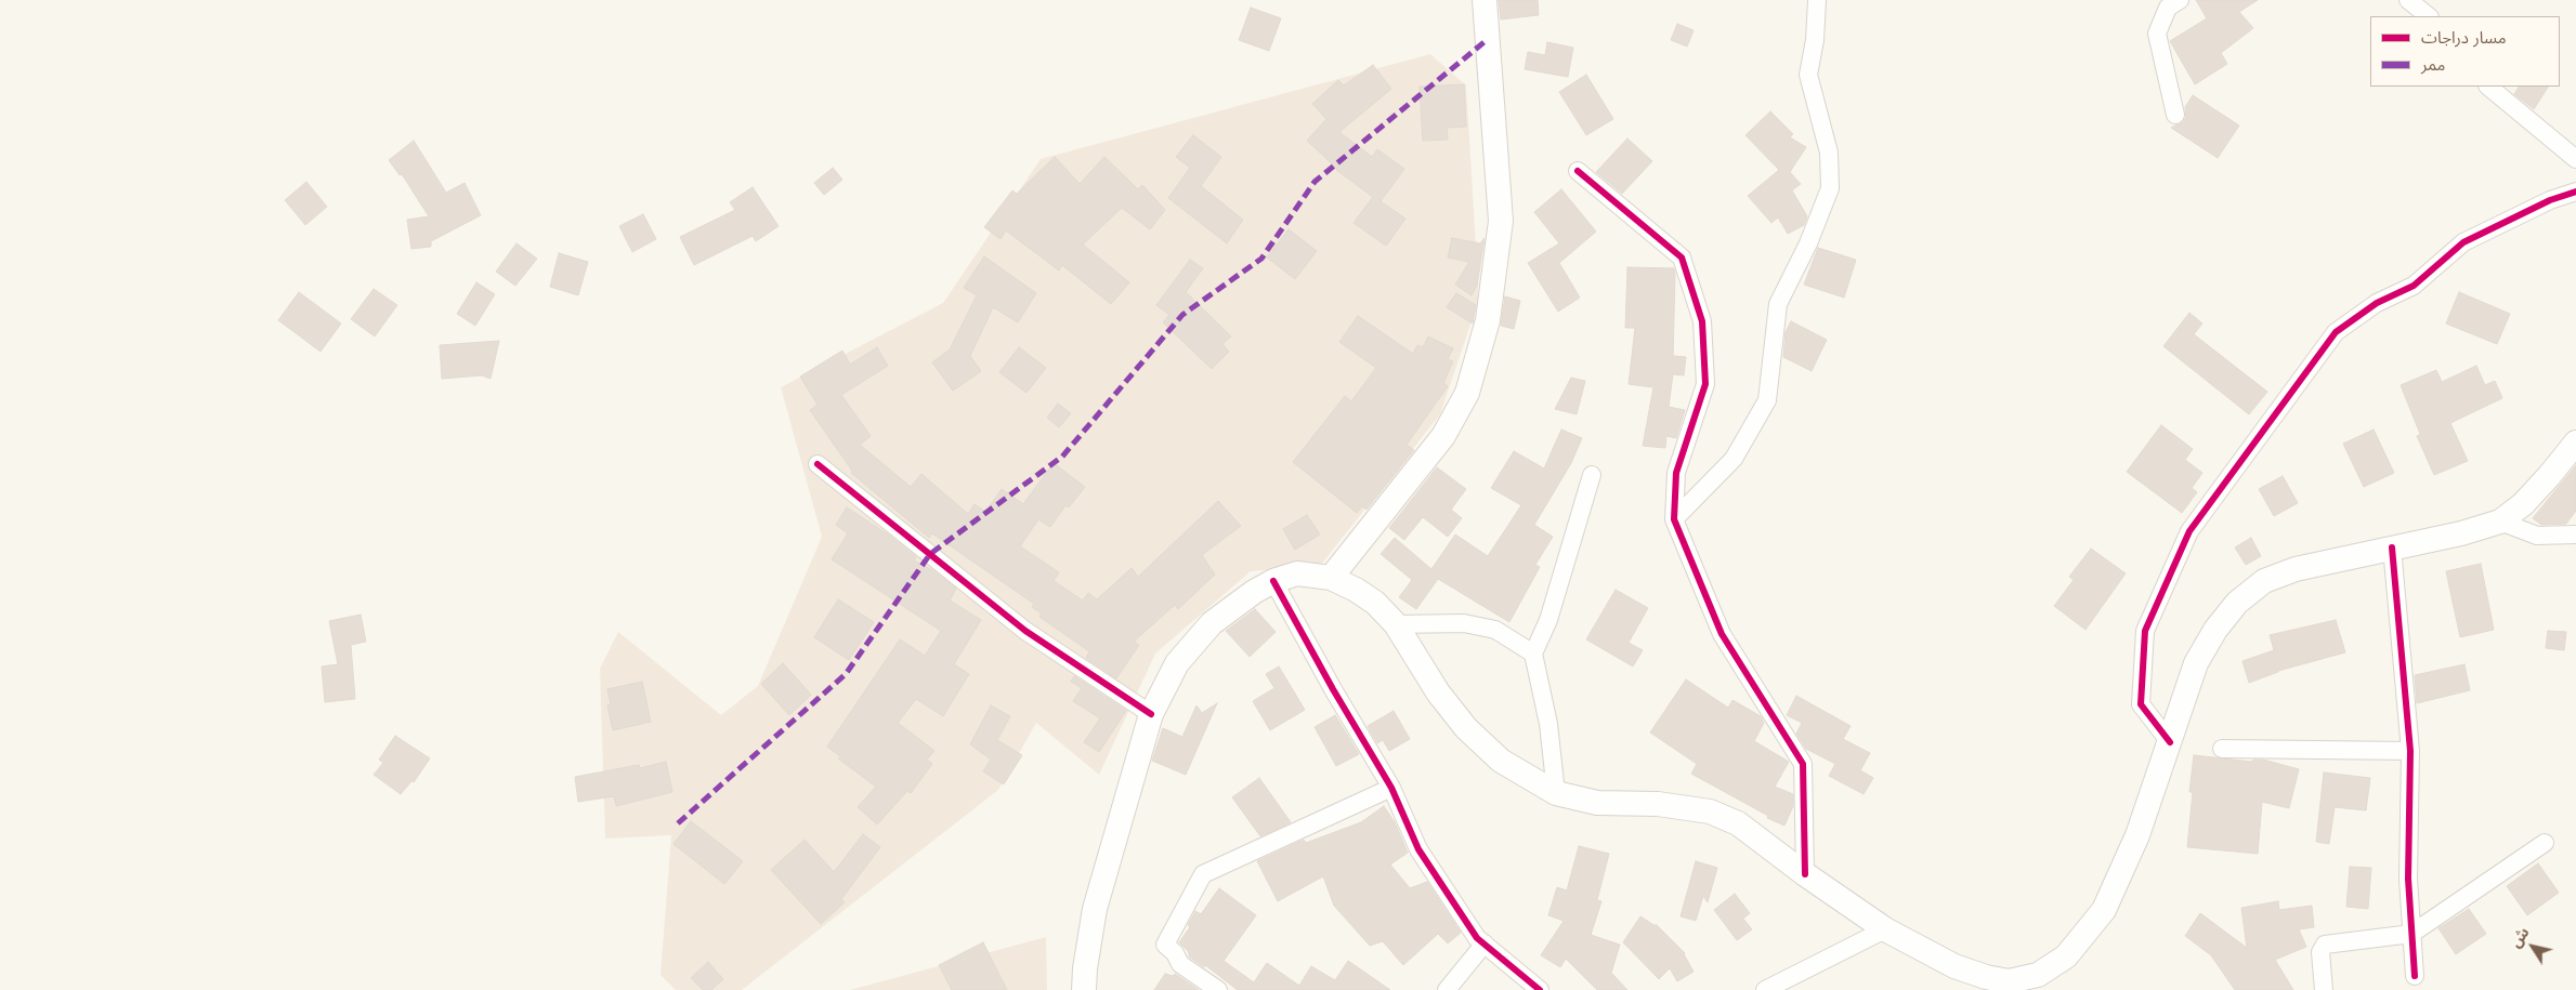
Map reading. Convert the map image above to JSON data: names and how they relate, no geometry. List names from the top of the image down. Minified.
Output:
{"legend":["مسار دراجات","ممر"],"north":"top left"}
